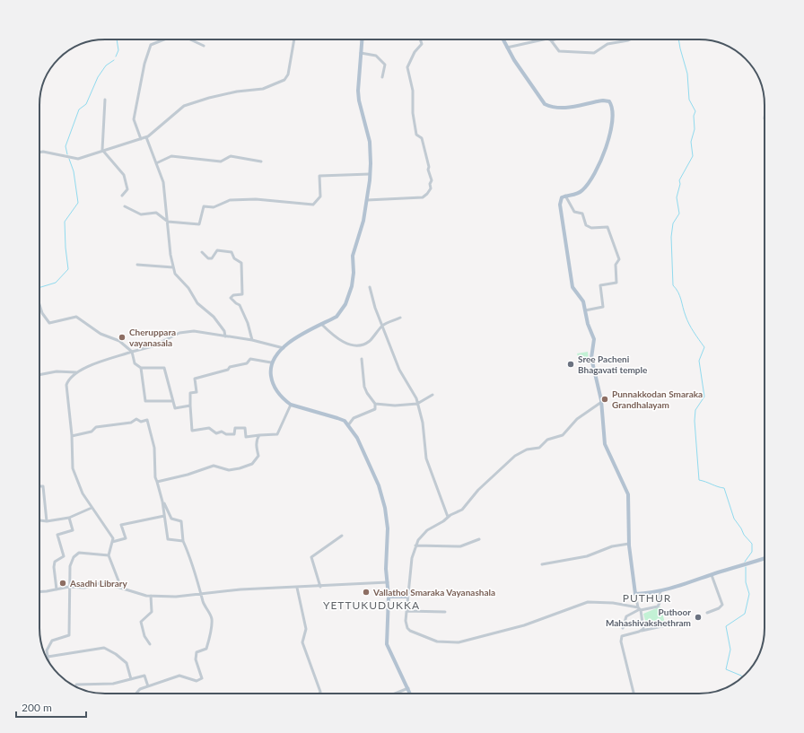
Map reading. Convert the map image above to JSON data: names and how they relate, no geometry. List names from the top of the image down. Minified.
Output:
{"districts":["PUTHUR","YETTUKUDUKKA"],"places":["Cheruppara vayanasala","Sree Pacheni Bhagavati temple","Punnakkodan Smaraka Grandhalayam","Asadhi Library","Vallathol Smaraka Vayanashala","Puthoor Mahashivakshethram"],"scale_bar":"200 m"}
